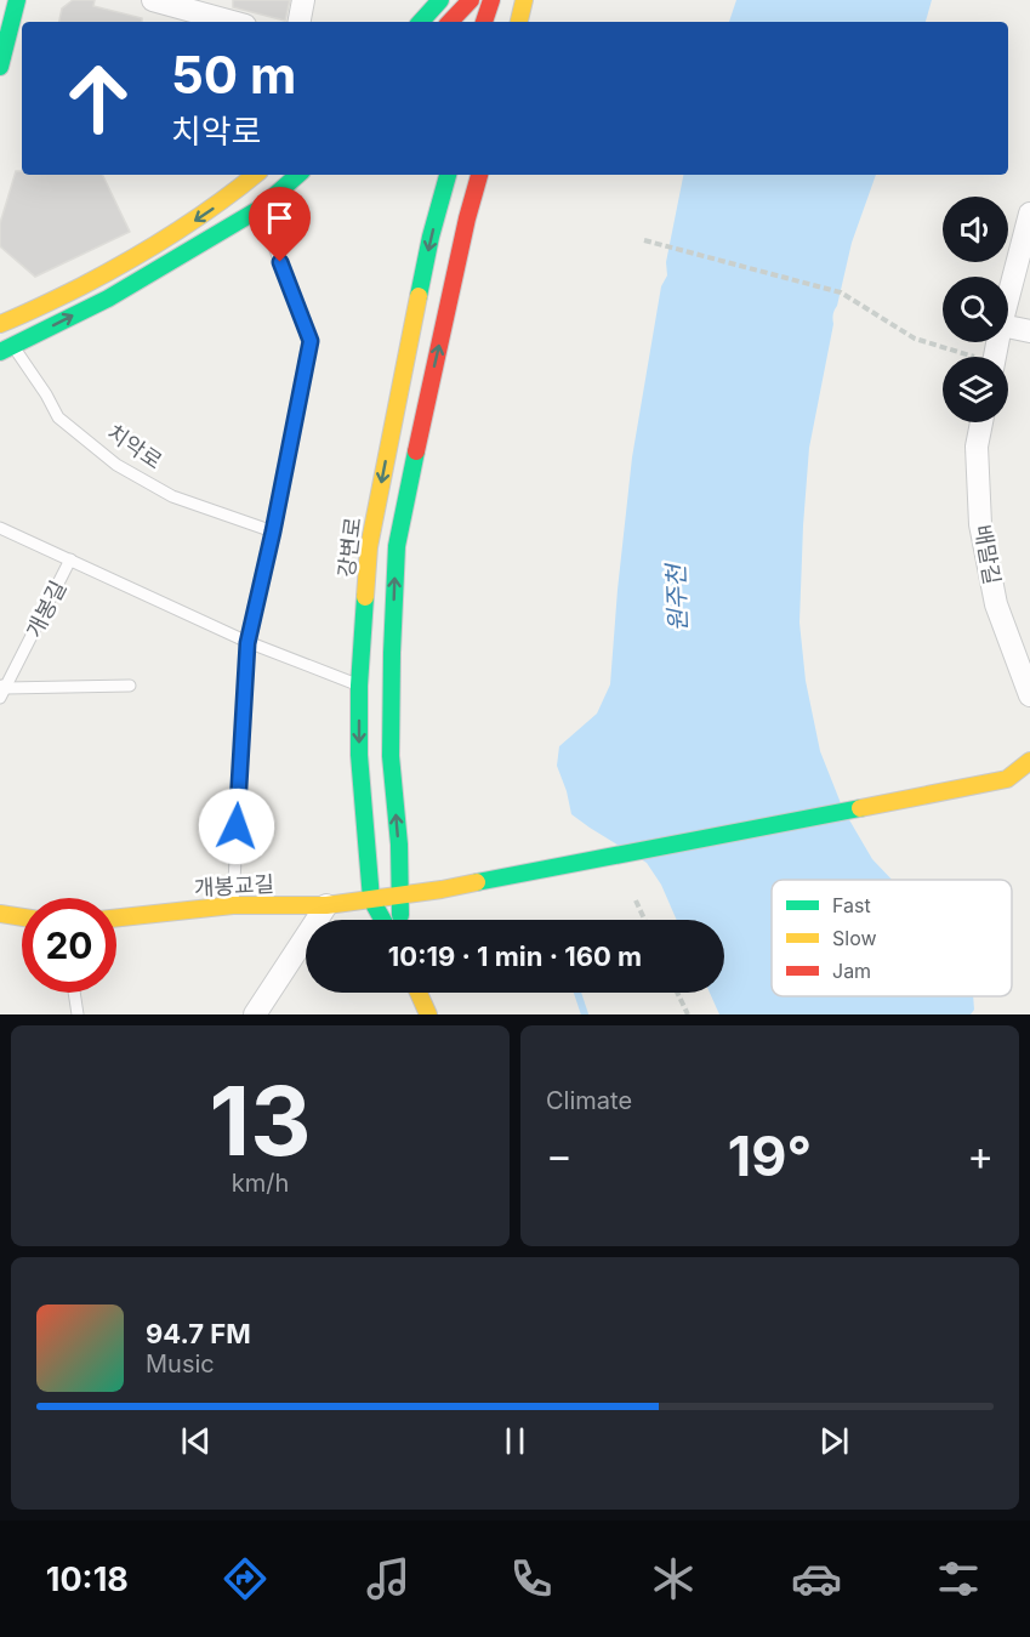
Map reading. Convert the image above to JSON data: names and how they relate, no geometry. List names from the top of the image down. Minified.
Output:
{"streets":{"street":["치악로","강변로","배말길","개봉교길"],"lane":["개봉길"]},"crossings":[["강변로","개봉교길"]],"water":["원주천"],"legend":["Fast","Slow","Jam"],"page":{"turn":["50 m","치악로"],"limit":"20","trip":"10:19 · 1 min · 160 m","tile":[["13","km/h"],"Climate"],"heat":["−","19°","+"],"song":["94.7 FM","Music"],"tabs":"10:18"}}
